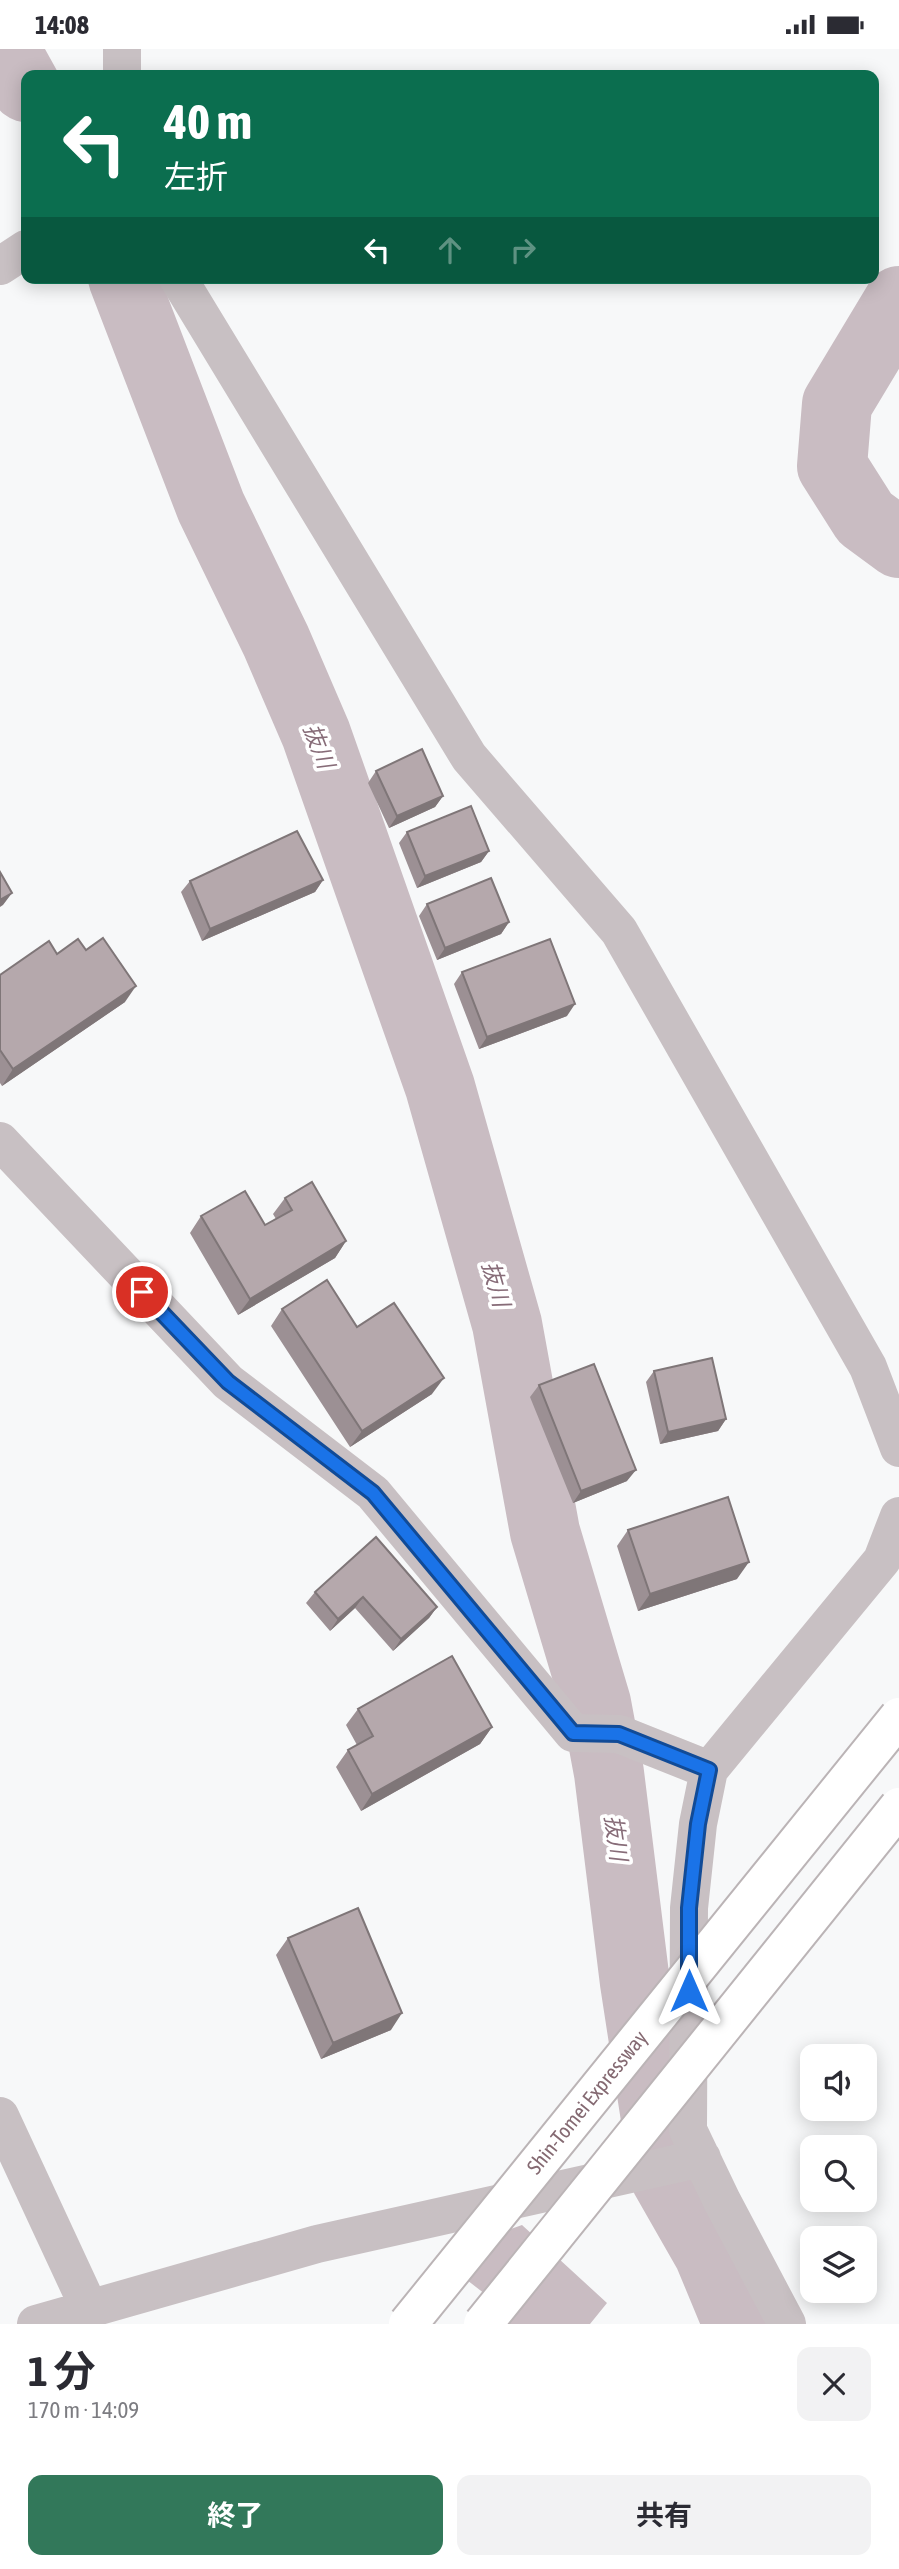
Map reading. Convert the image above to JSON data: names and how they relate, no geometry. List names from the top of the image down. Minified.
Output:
{"streets":{"highway":["Shin-Tomei Expressway"]},"water":["抜川"],"page":{"status":"14:08","turn":["40 m","左折"],"heading":["1 分","170 m · 14:09"],"buttons":["終了","共有"]}}
